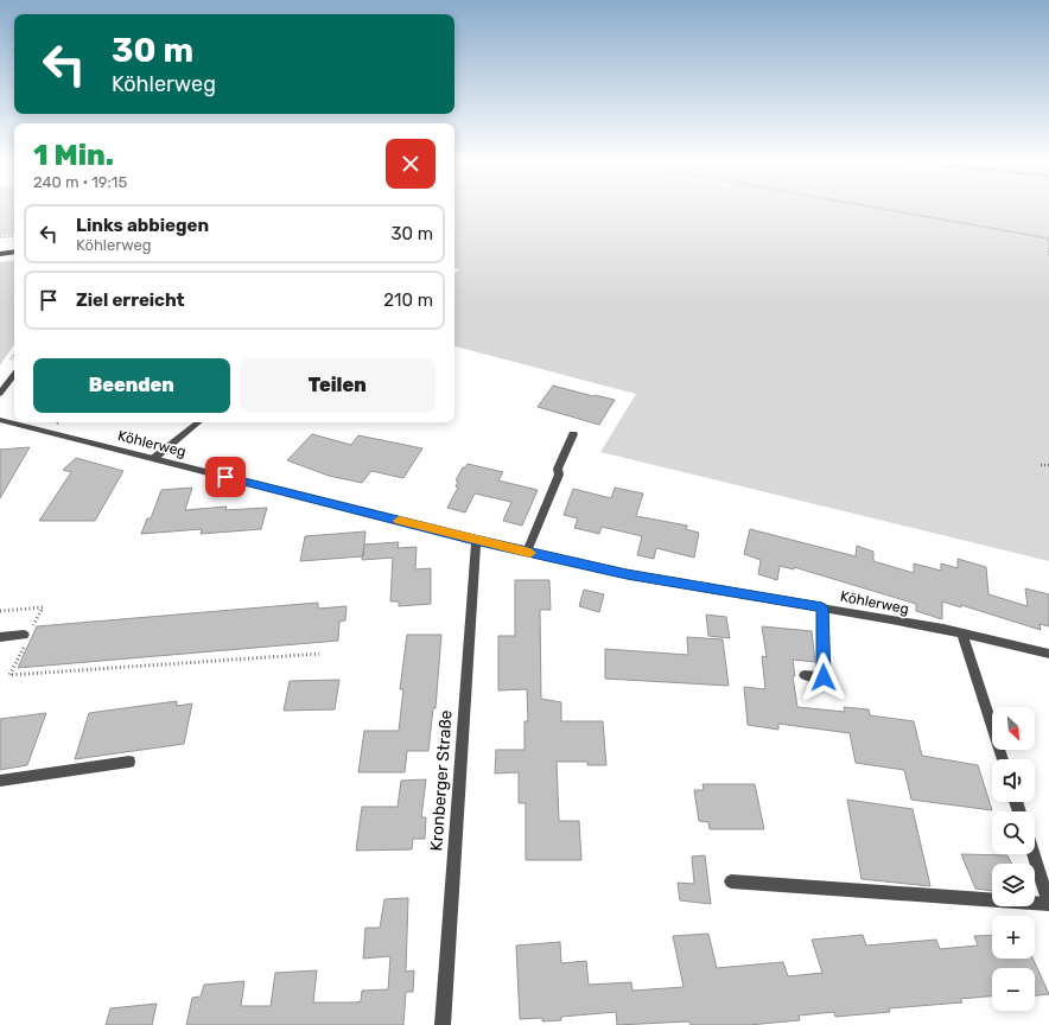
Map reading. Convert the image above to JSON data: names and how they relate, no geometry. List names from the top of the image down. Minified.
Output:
{"streets":{"street":["Köhlerweg","Kronberger Straße"]},"crossings":[["Köhlerweg","Kronberger Straße"]],"north":"bottom right","page":{"turn":["30 m","Köhlerweg"],"heading":["1 Min.","240 m · 19:15"],"list":[{"name":"Links abbiegen","note":"Köhlerweg","value":"30 m"},{"name":"Ziel erreicht","value":"210 m"}],"buttons":["Beenden","Teilen"],"map_buttons":["+","−"]}}
